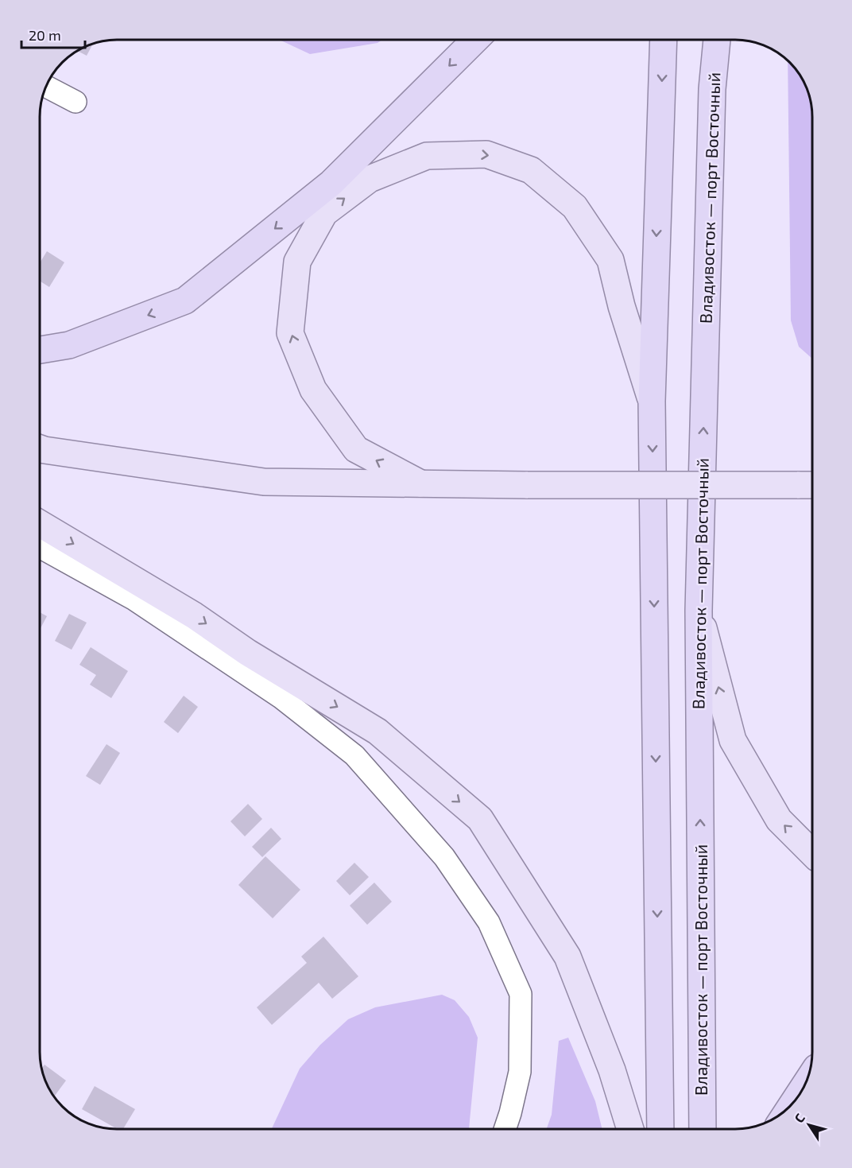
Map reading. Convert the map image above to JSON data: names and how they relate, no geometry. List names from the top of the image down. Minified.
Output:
{"streets":{"highway":["Владивосток — порт Восточный"]},"scale_bar":"20 m","north":"top left"}
